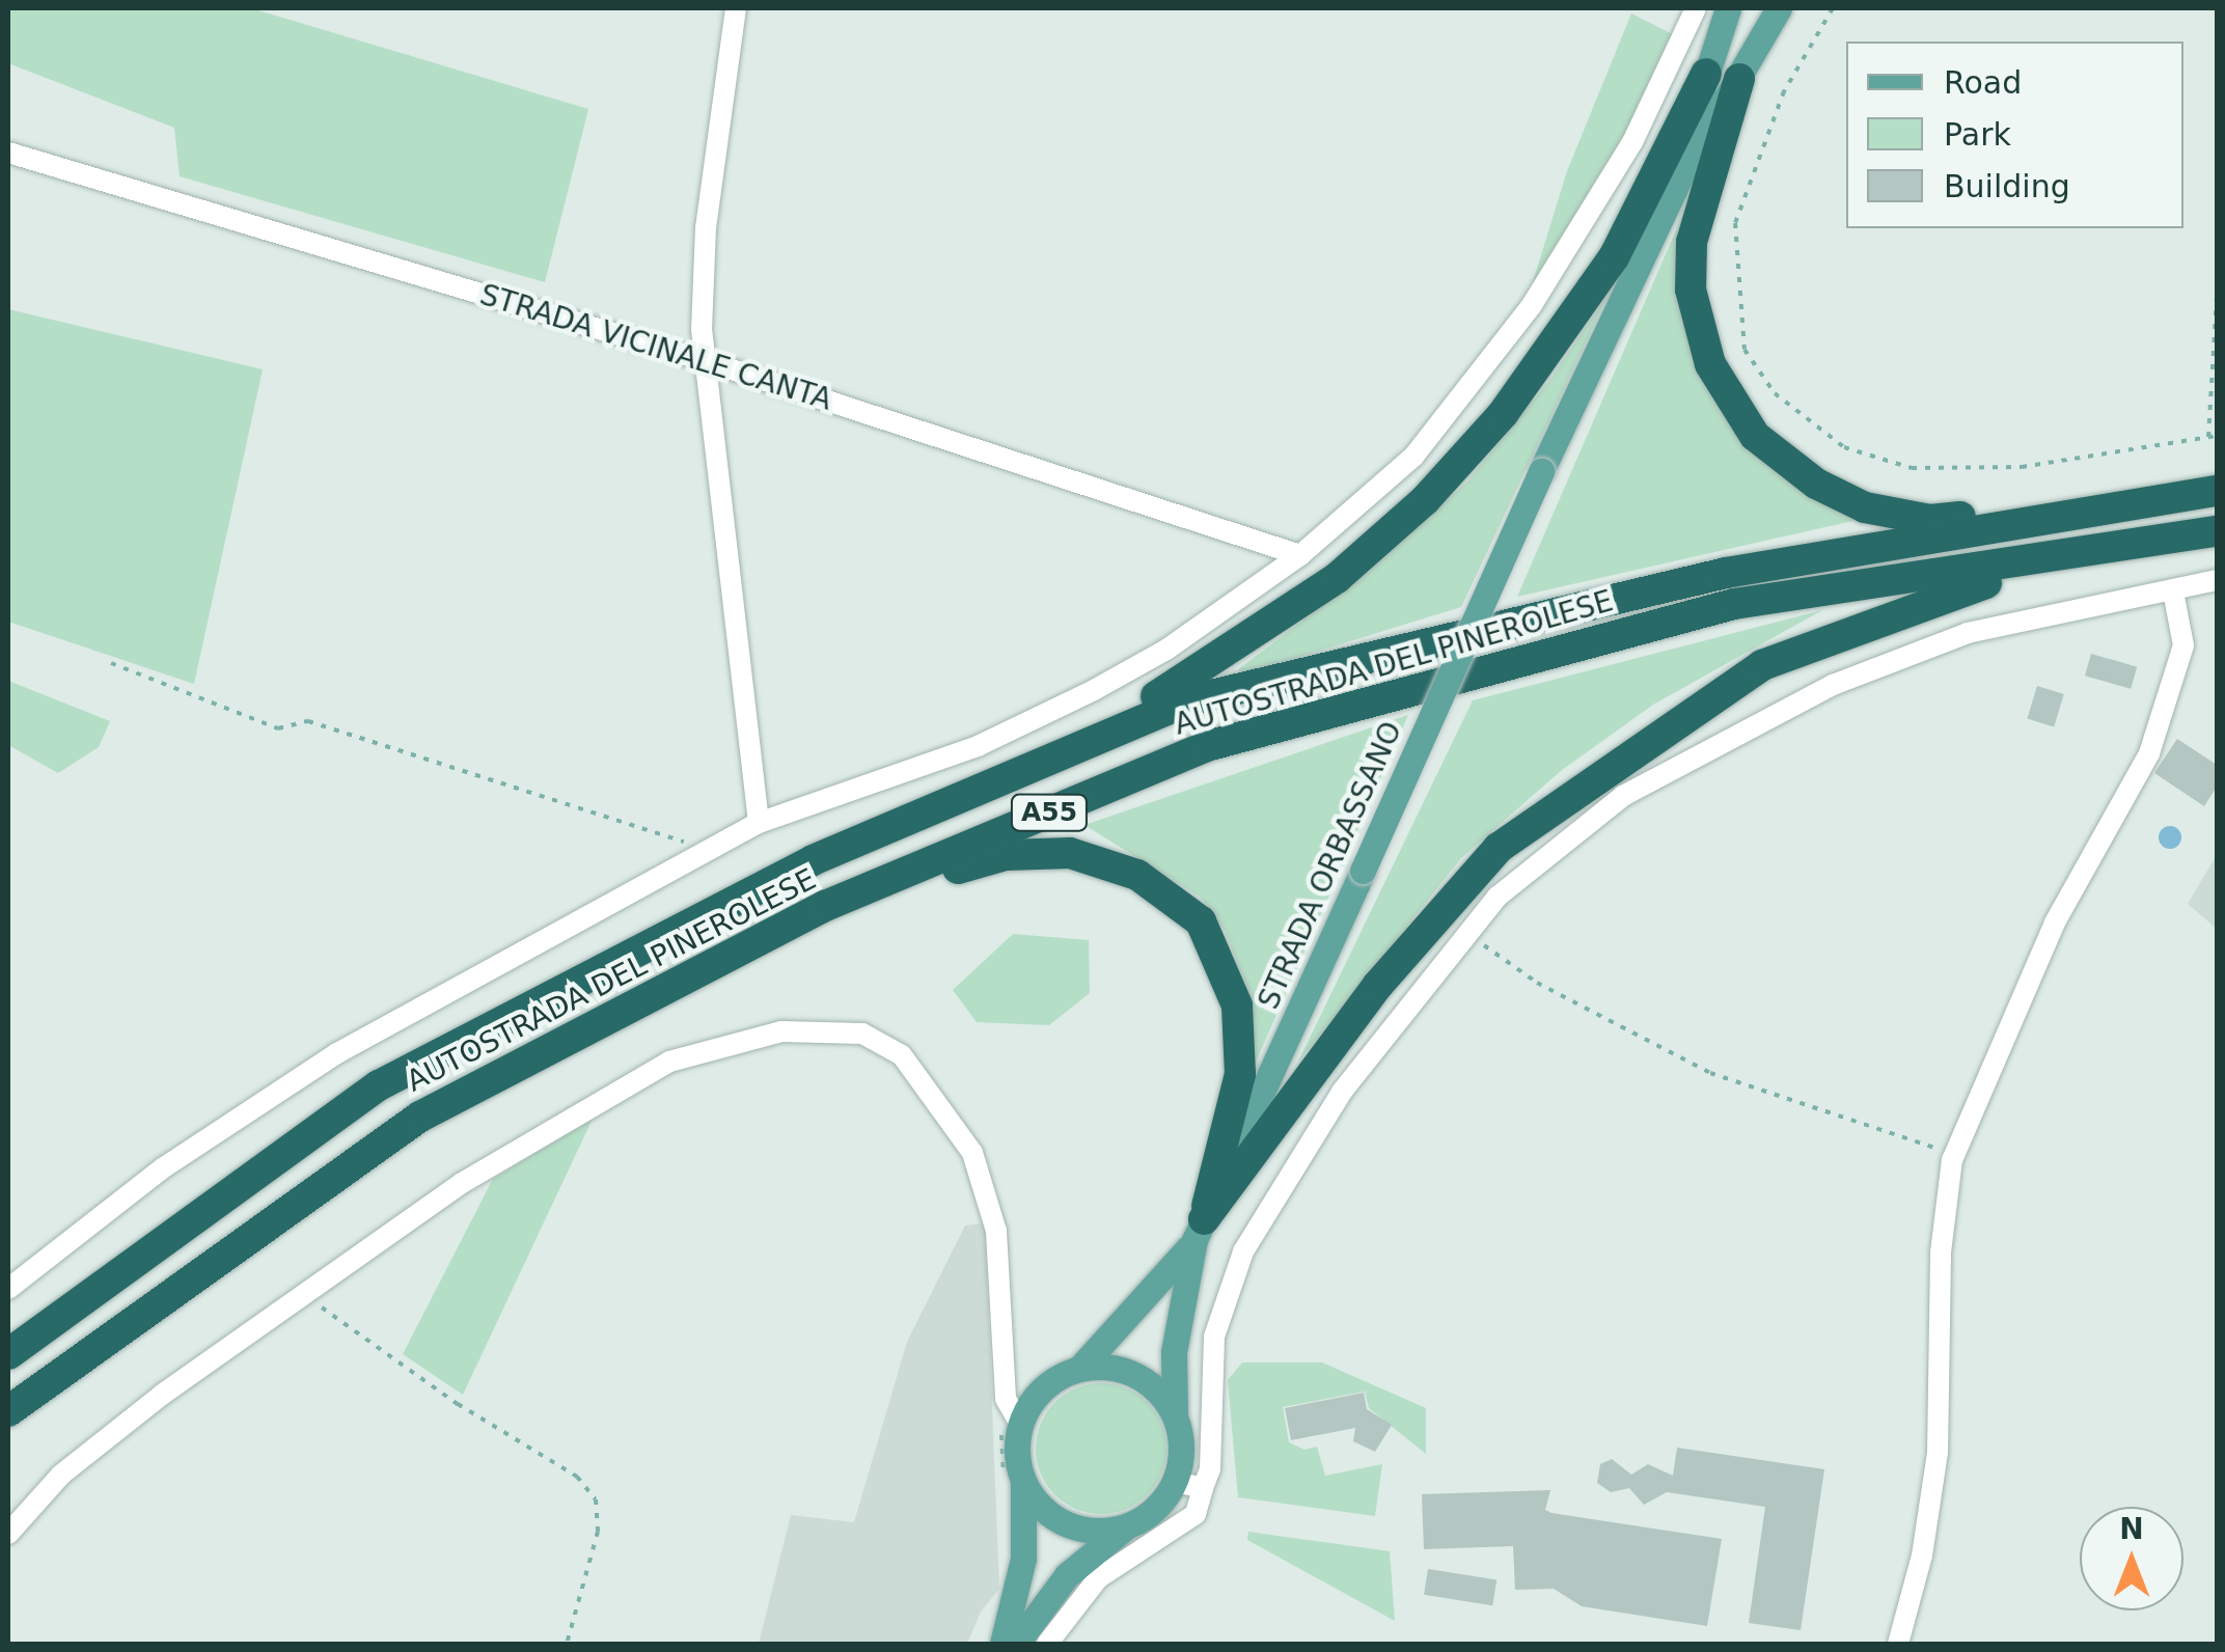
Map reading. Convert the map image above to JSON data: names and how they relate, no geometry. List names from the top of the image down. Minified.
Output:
{"streets":{"highway":["AUTOSTRADA DEL PINEROLESE","A55"],"main road":["STRADA ORBASSANO"],"street":["STRADA VICINALE CANTA"]},"legend":["Road","Park","Building"],"north":"top"}
